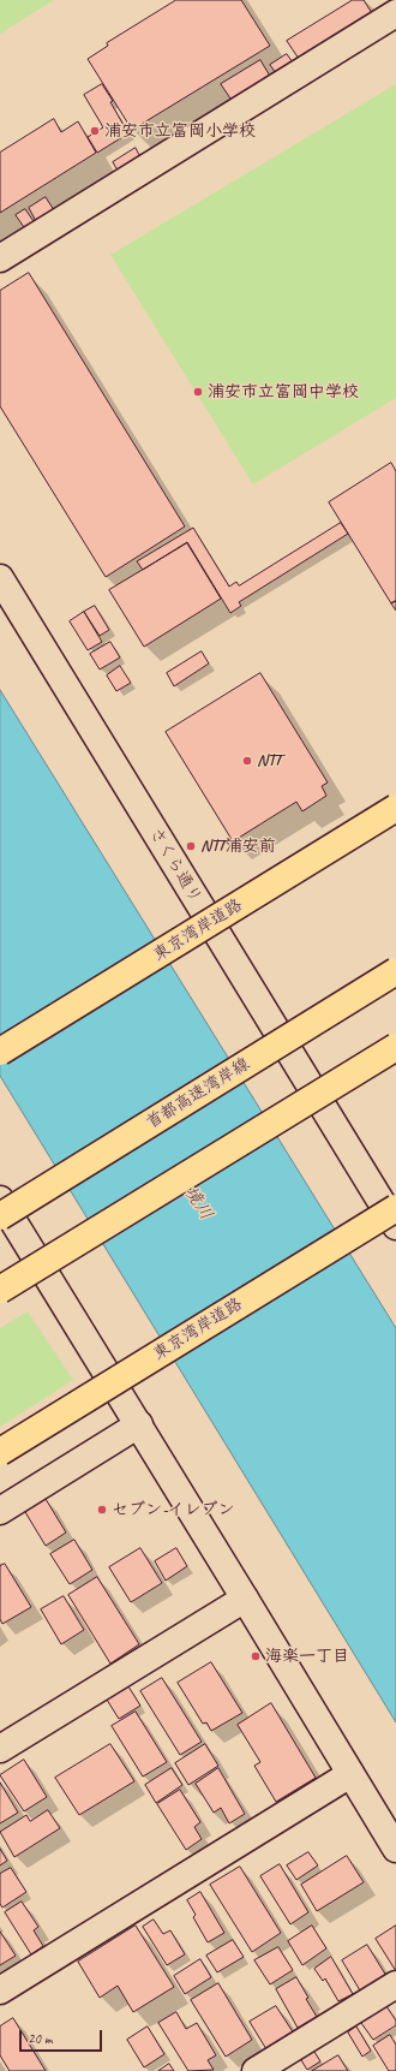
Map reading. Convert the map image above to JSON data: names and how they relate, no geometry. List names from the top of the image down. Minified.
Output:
{"streets":{"highway":["東京湾岸道路","首都高速湾岸線"],"street":["さくら通り"]},"water":["境川"],"places":["浦安市立富岡小学校","浦安市立富岡中学校","NTT","NTT浦安前","セブン-イレブン","海楽一丁目"],"scale_bar":"20 m"}
